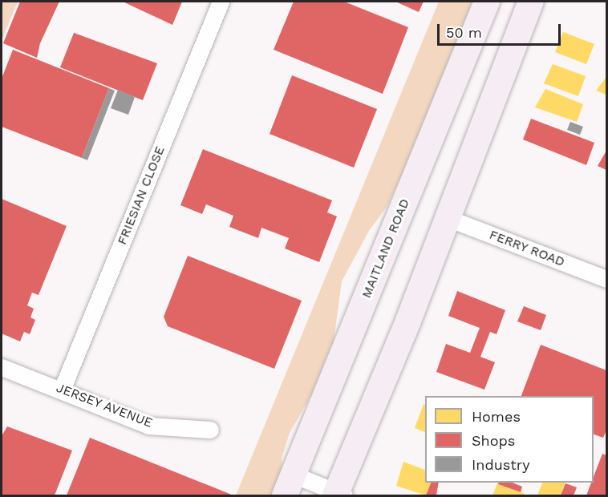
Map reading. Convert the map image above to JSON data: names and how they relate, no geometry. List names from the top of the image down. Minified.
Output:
{"streets":{"highway":["MAITLAND ROAD"],"street":["FRIESIAN CLOSE","FERRY ROAD","JERSEY AVENUE"]},"crossings":[["FRIESIAN CLOSE","JERSEY AVENUE"]],"legend":["Homes","Shops","Industry"],"scale_bar":"50 m"}
